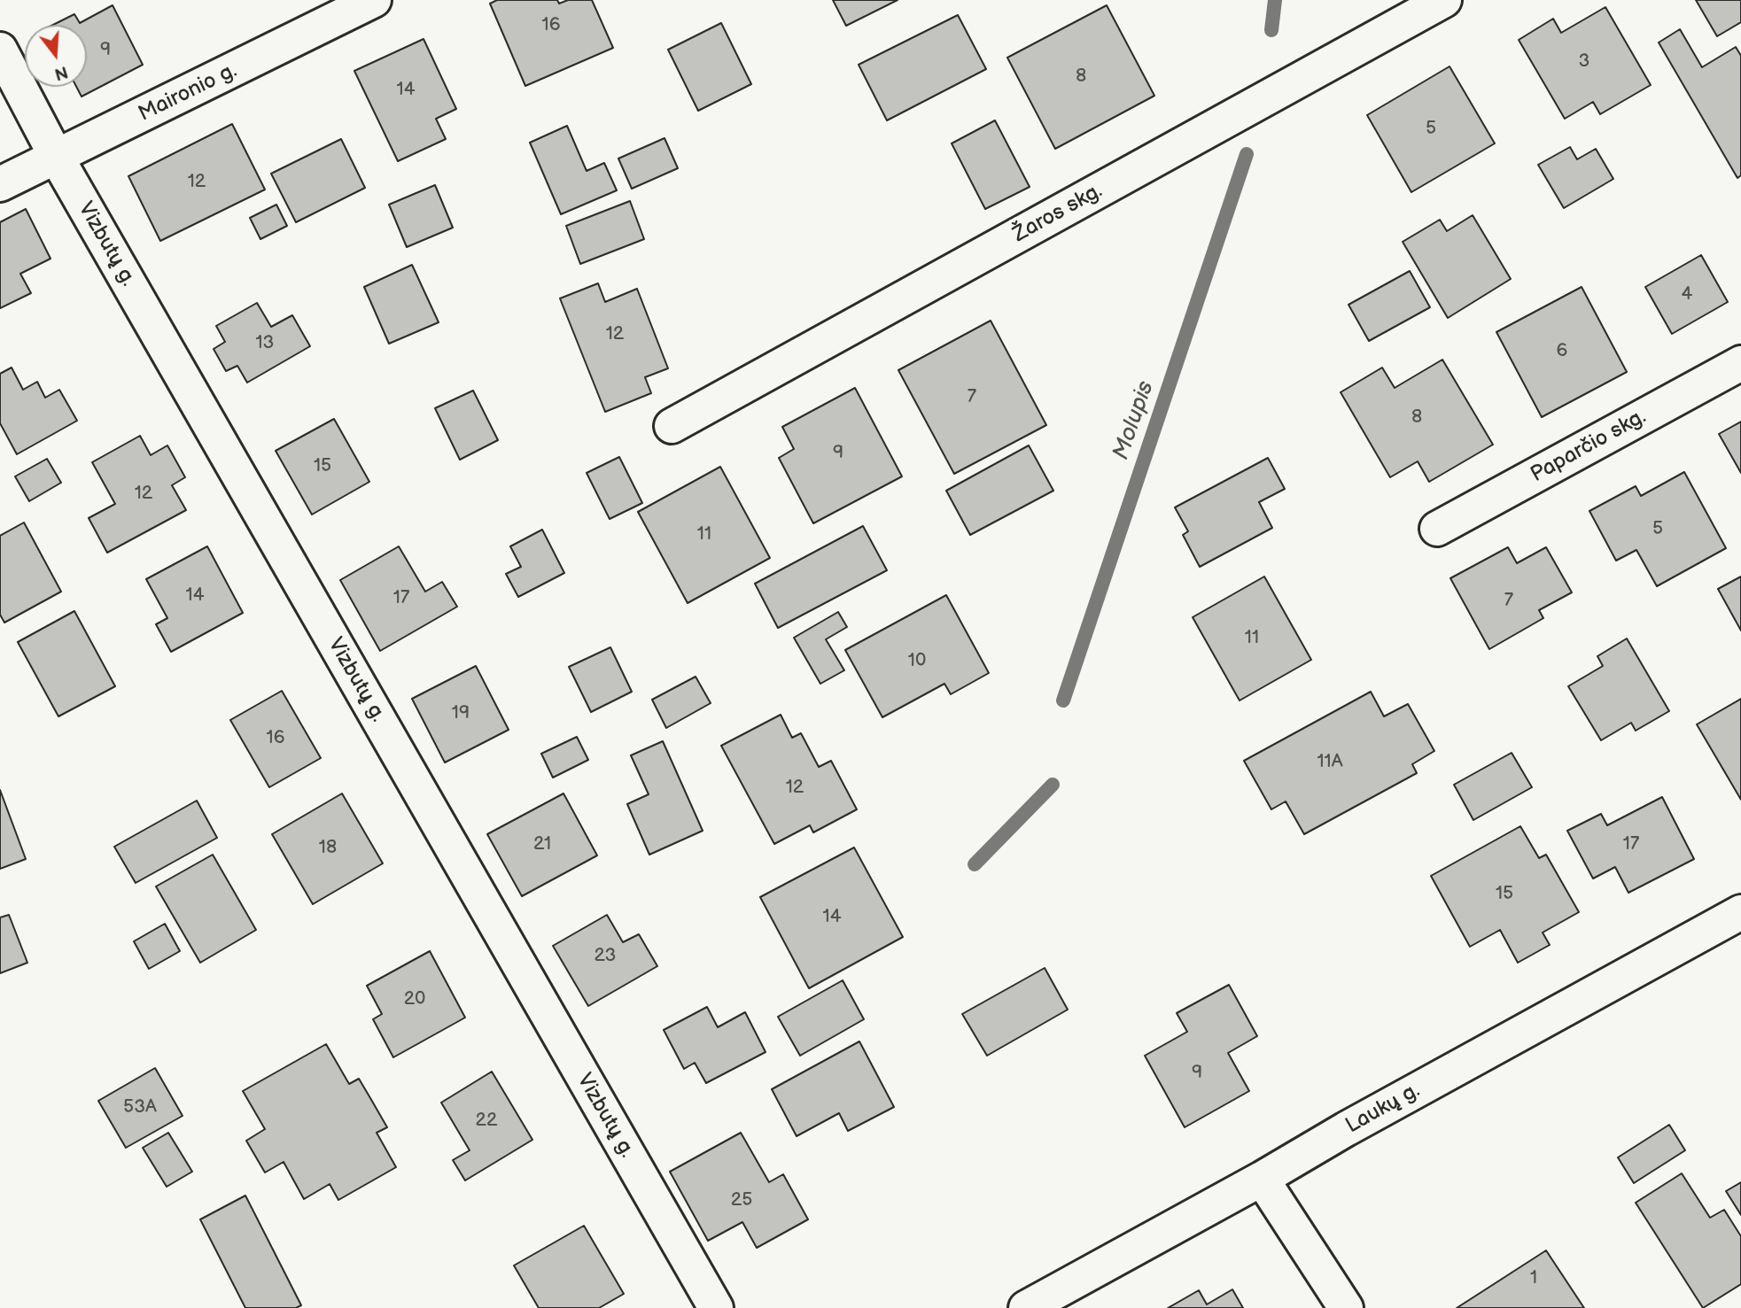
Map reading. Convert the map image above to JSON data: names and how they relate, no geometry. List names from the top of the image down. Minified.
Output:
{"streets":{"street":["Maironio g.","Žaros skg.","Vizbutų g.","Paparčio skg.","Laukų g."]},"crossings":[["Maironio g.","Vizbutų g."]],"water":["Molupis"],"house_numbers":["16","9","3","8","14","5","12","4","12","13","6","7","8","9","15","12","5","11","14","17","7","11","10","19","16","11A","12","21","17","18","15","14","23","20","9","53A","22","25","1"],"north":"bottom"}
